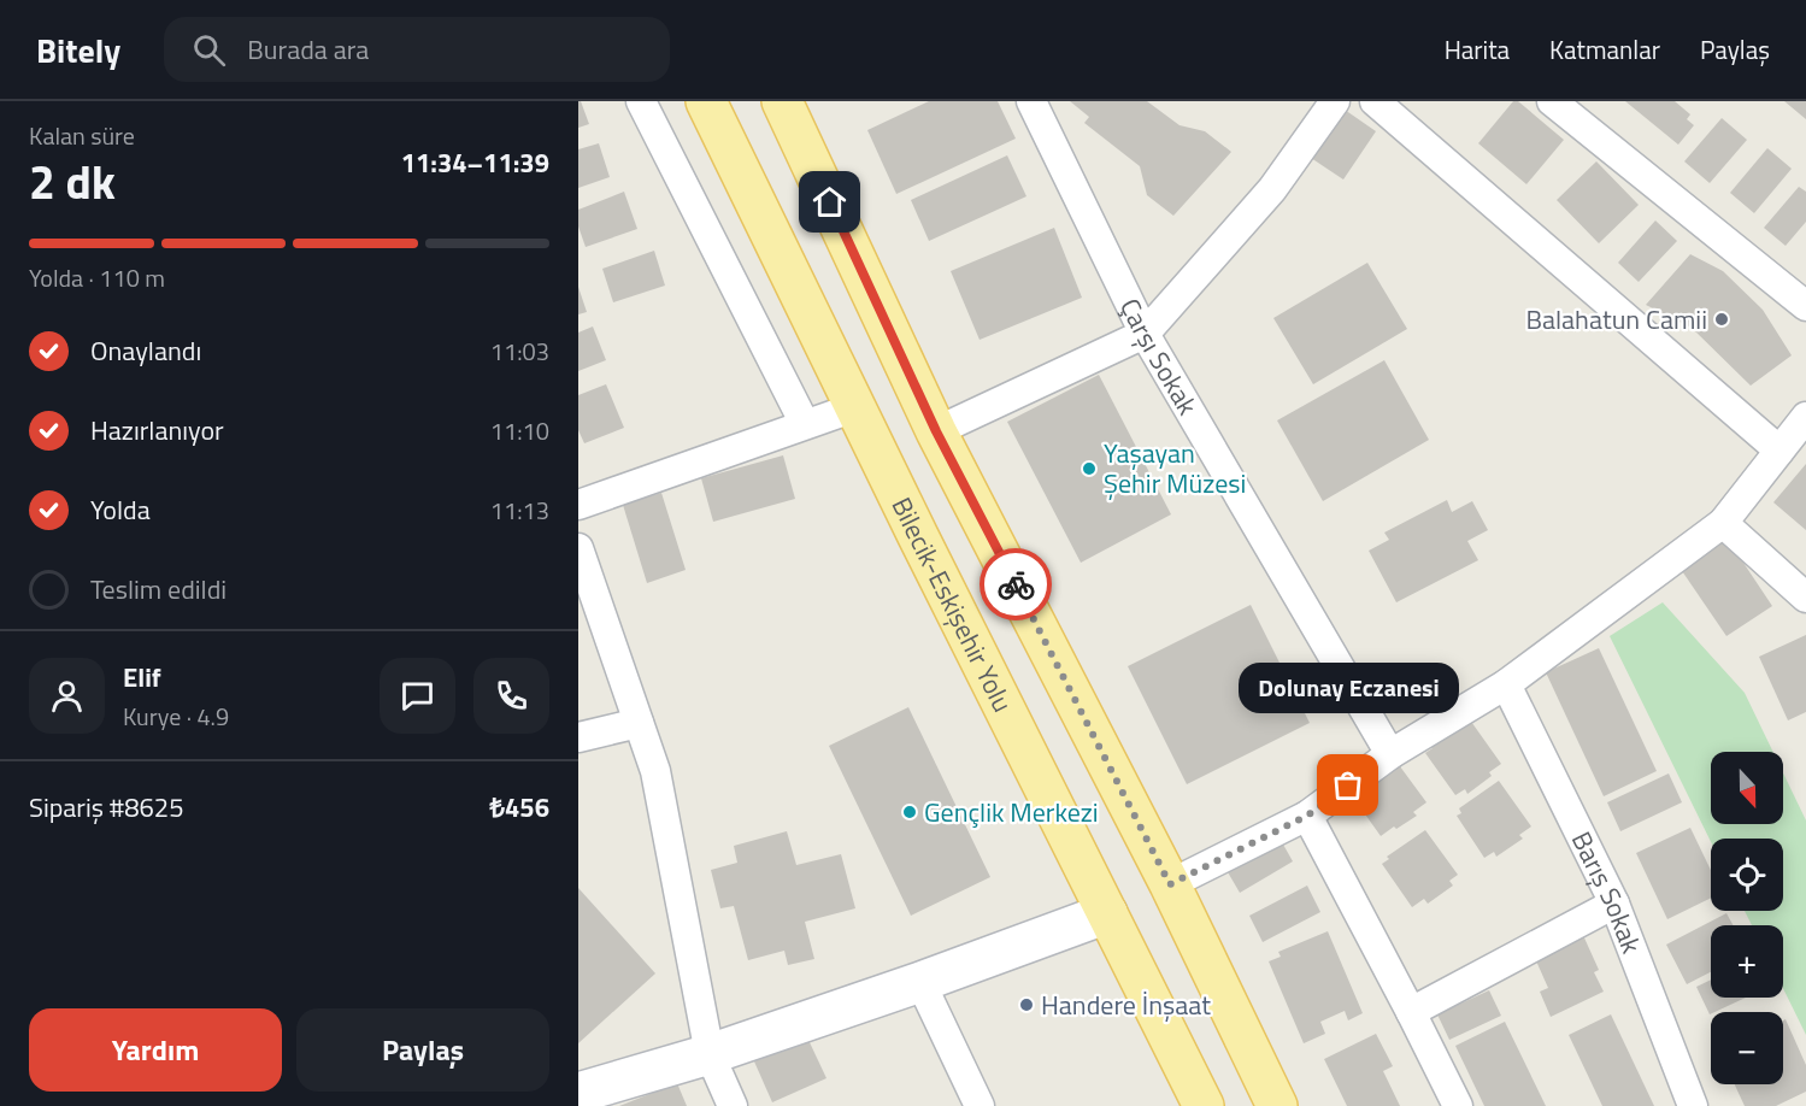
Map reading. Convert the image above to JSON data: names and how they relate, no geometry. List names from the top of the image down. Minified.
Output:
{"streets":{"main road":["Bilecik-Eskişehir Yolu"],"street":["Çarşı Sokak","Barış Sokak"]},"places":["Balahatun Camii","Yaşayan Şehir Müzesi","Dolunay Eczanesi","Gençlik Merkezi","Handere İnşaat"],"north":"bottom","page":{"header":"Bitely","search":"Burada ara","nav":["Harita","Katmanlar","Paylaş"],"heading":["2 dk","Kalan süre","11:34–11:39"],"panel":["Elif","Kurye · 4.9","Sipariş #8625","₺456"],"bar":"Yolda · 110 m","list":[["Onaylandı","11:03"],["Hazırlanıyor","11:10"],["Yolda","11:13"],"Teslim edildi"],"bubble":"Dolunay Eczanesi","map_buttons":["+","−"],"buttons":["Yardım","Paylaş"]}}
